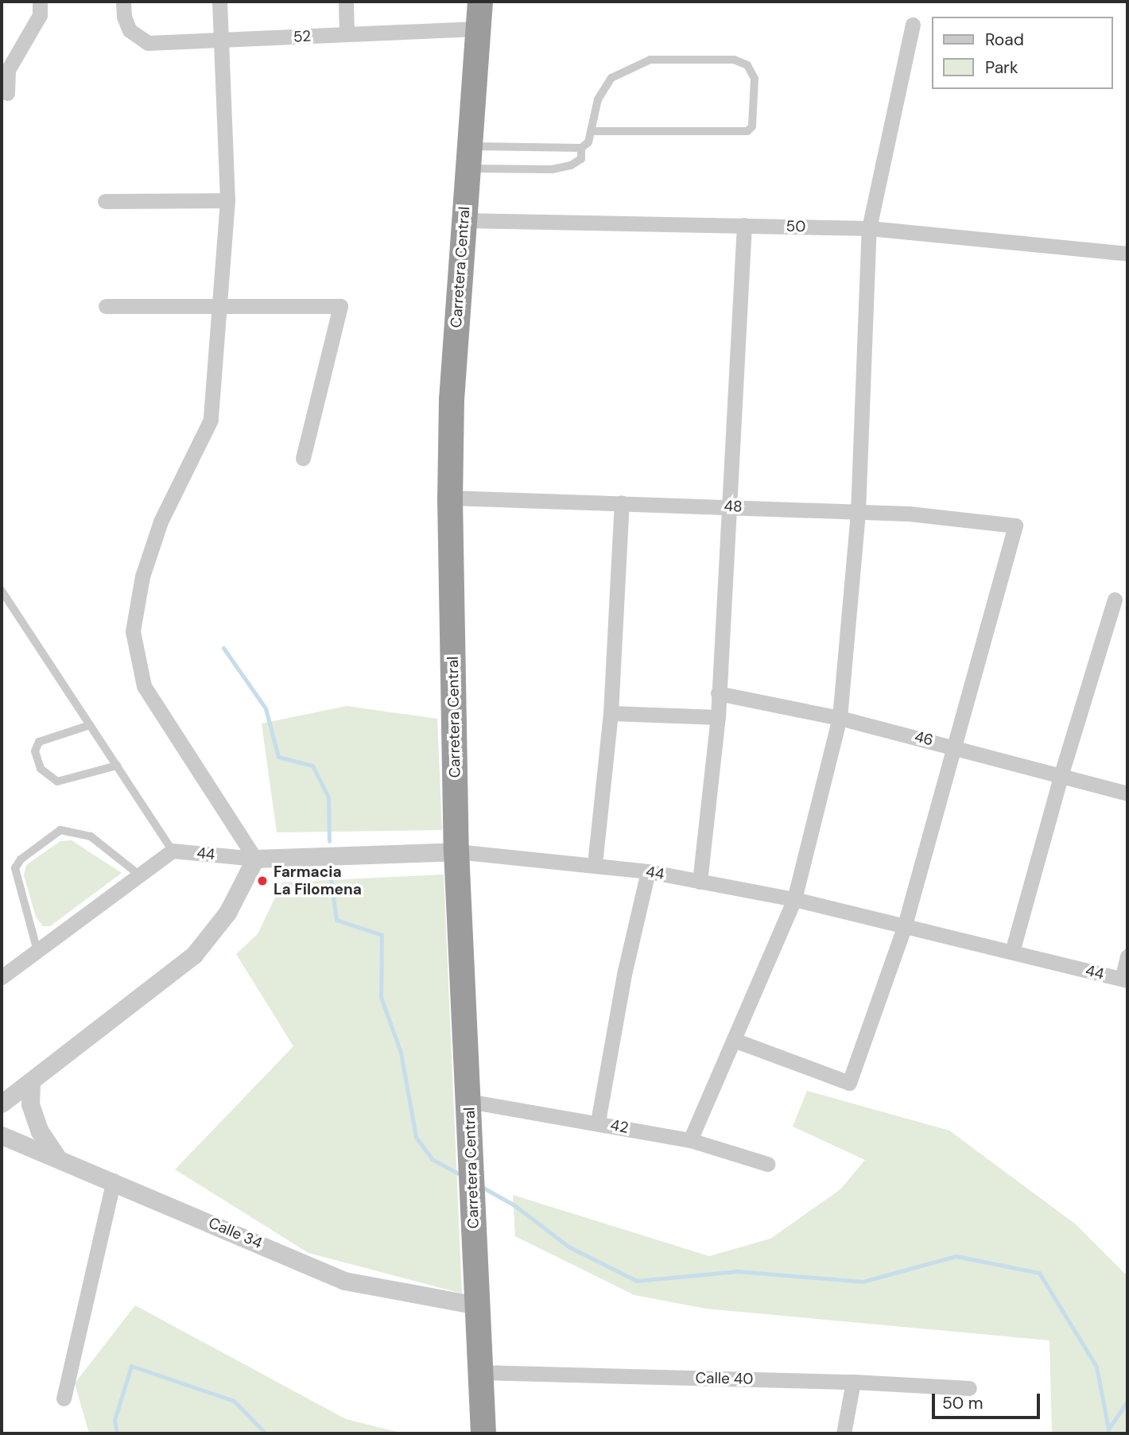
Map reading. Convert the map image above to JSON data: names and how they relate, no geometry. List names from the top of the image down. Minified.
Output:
{"streets":{"highway":["Carretera Central"],"street":["52","50","48","46","44","42","Calle 34","Calle 40"]},"crossings":[["52","Carretera Central"],["50","Carretera Central"],["Carretera Central","48"],["Carretera Central","44"],["Carretera Central","42"],["Carretera Central","Calle 34"],["Carretera Central","Calle 40"],["48","46"]],"places":["Farmacia La Filomena"],"legend":["Road","Park"],"scale_bar":"50 m"}
